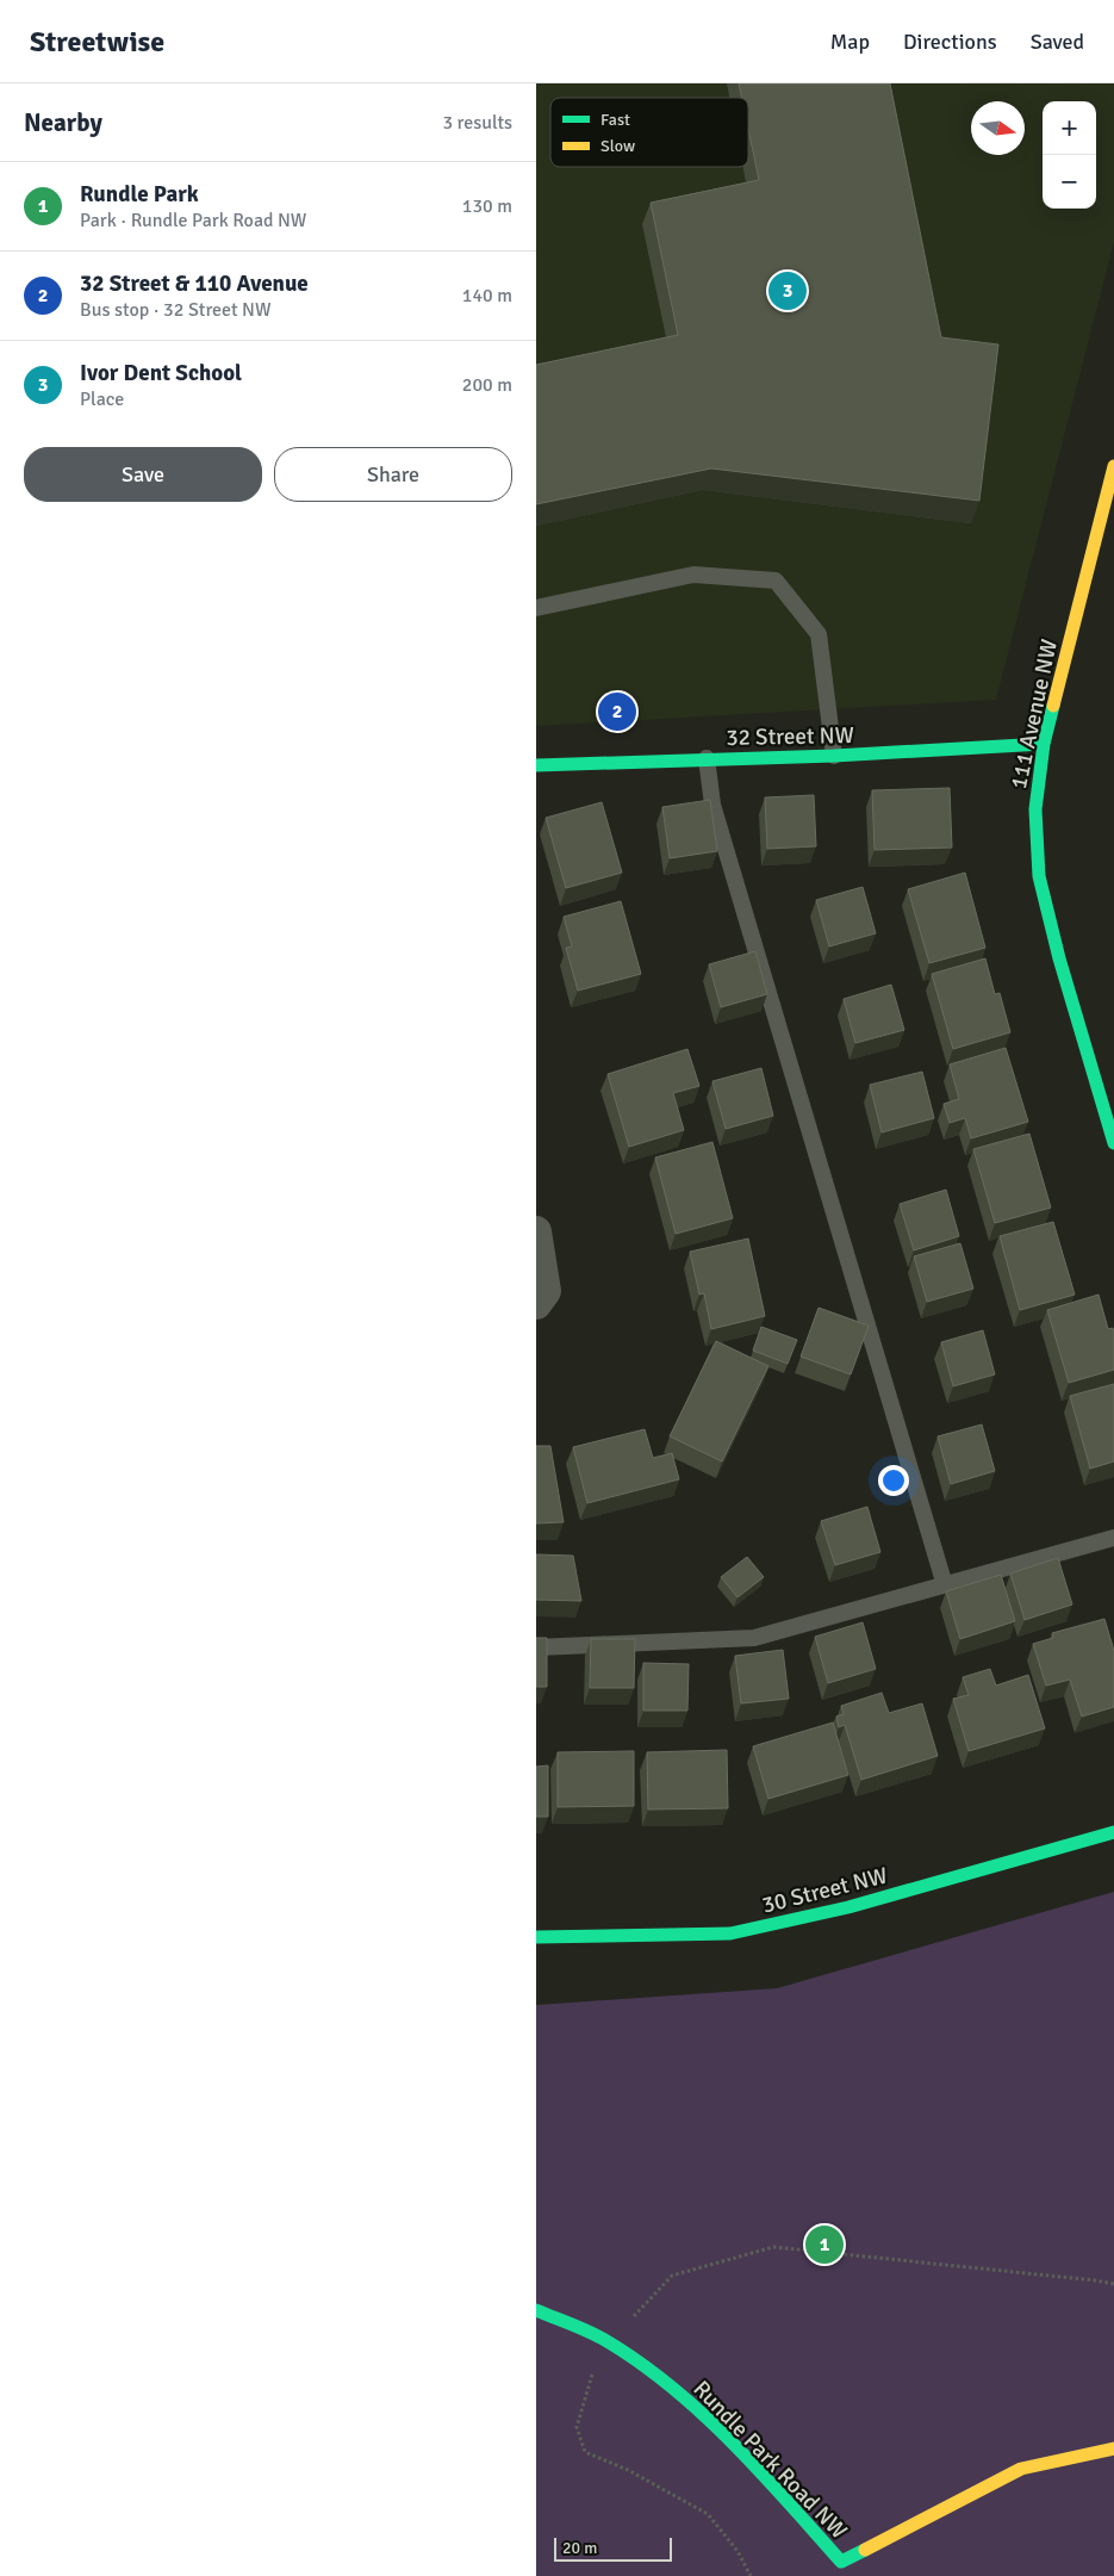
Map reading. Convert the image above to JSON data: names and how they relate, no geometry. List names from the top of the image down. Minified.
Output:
{"streets":{"street":["111 Avenue NW","32 Street NW","30 Street NW","Rundle Park Road NW"]},"crossings":[["111 Avenue NW","32 Street NW"]],"legend":["Fast","Slow"],"scale_bar":"20 m","north":"right","page":{"header":"Streetwise","nav":["Map","Directions","Saved"],"heading":["Nearby","3 results"],"map_buttons":["+","−"],"list":[{"mark":"1","name":"Rundle Park","note":"Park · Rundle Park Road NW","value":"130 m"},{"mark":"2","name":"32 Street & 110 Avenue","note":"Bus stop · 32 Street NW","value":"140 m"},{"mark":"3","name":"Ivor Dent School","note":"Place","value":"200 m"}],"pins":["3","2","1"],"buttons":["Save","Share"],"scale":"20 m"}}
